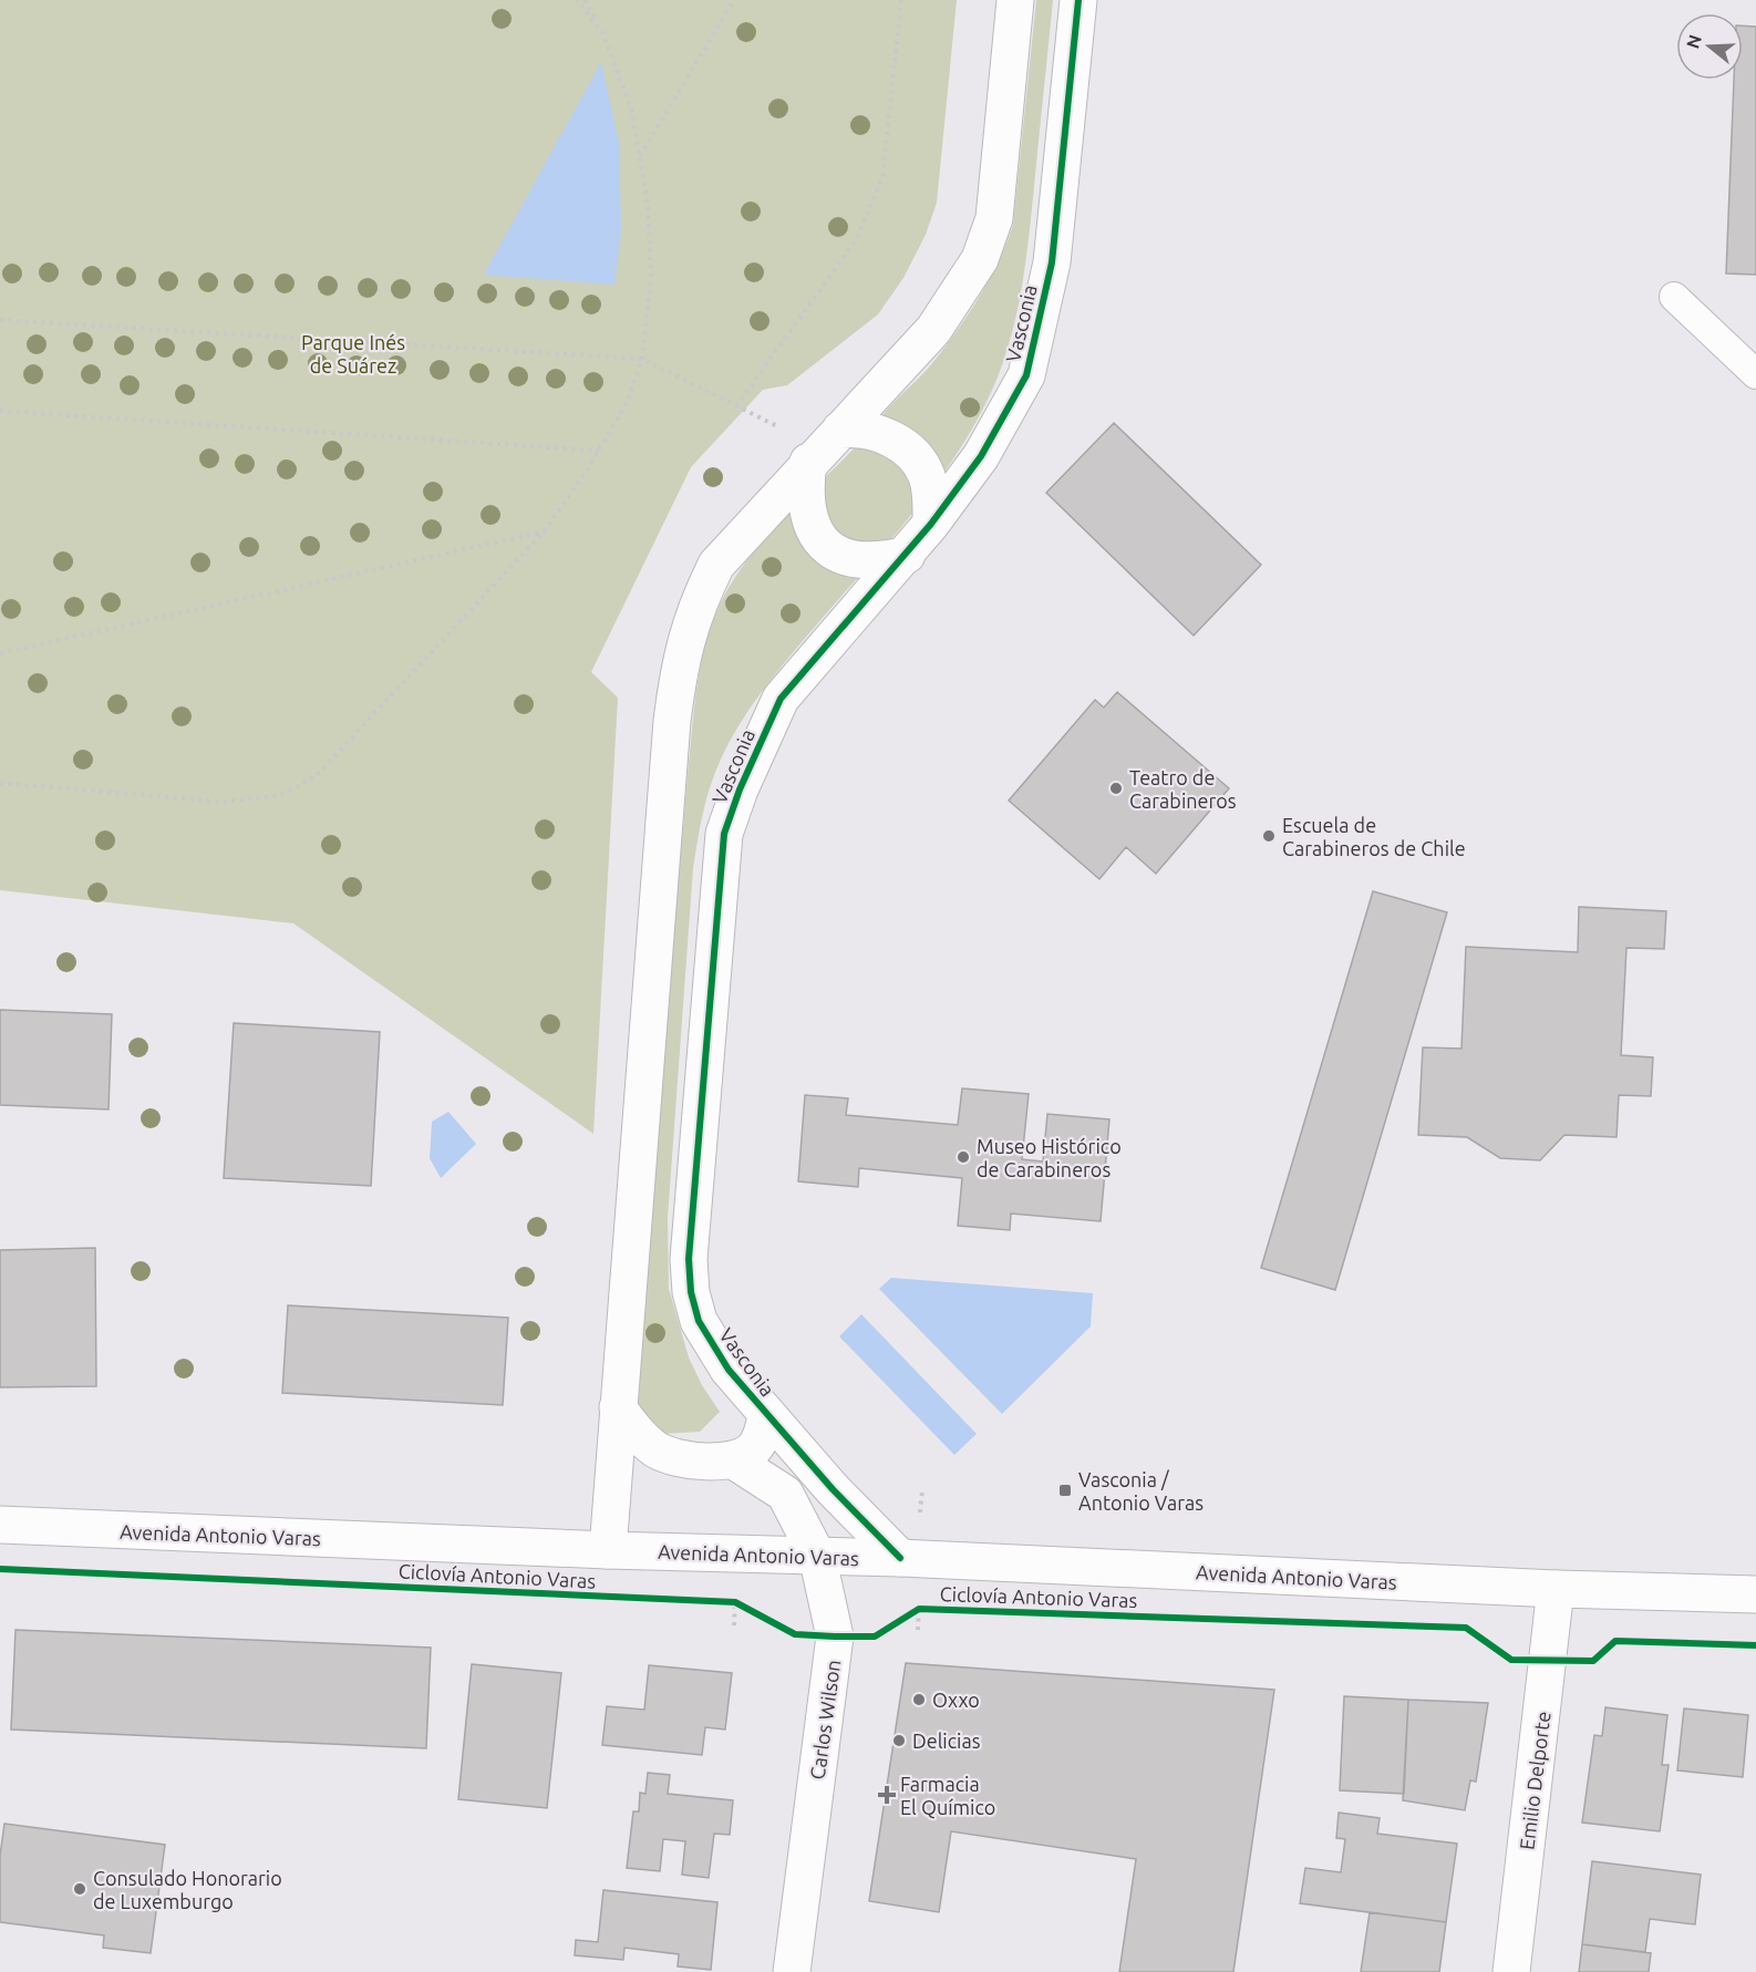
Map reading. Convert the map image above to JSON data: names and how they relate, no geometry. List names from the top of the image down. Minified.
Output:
{"streets":{"street":["Vasconia","Avenida Antonio Varas","Carlos Wilson","Emilio Delporte"],"cycle path":["Ciclovía Antonio Varas"]},"crossings":[["Vasconia","Avenida Antonio Varas"],["Vasconia","Carlos Wilson"],["Avenida Antonio Varas","Carlos Wilson"],["Avenida Antonio Varas","Emilio Delporte"]],"parks":["Parque Inés de Suárez"],"places":{"other":["Teatro de Carabineros","Escuela de Carabineros de Chile","Museo Histórico de Carabineros","Oxxo","Delicias","Consulado Honorario de Luxemburgo"],"transit":["Vasconia / Antonio Varas"],"health":["Farmacia El Químico"]},"north":"left"}
